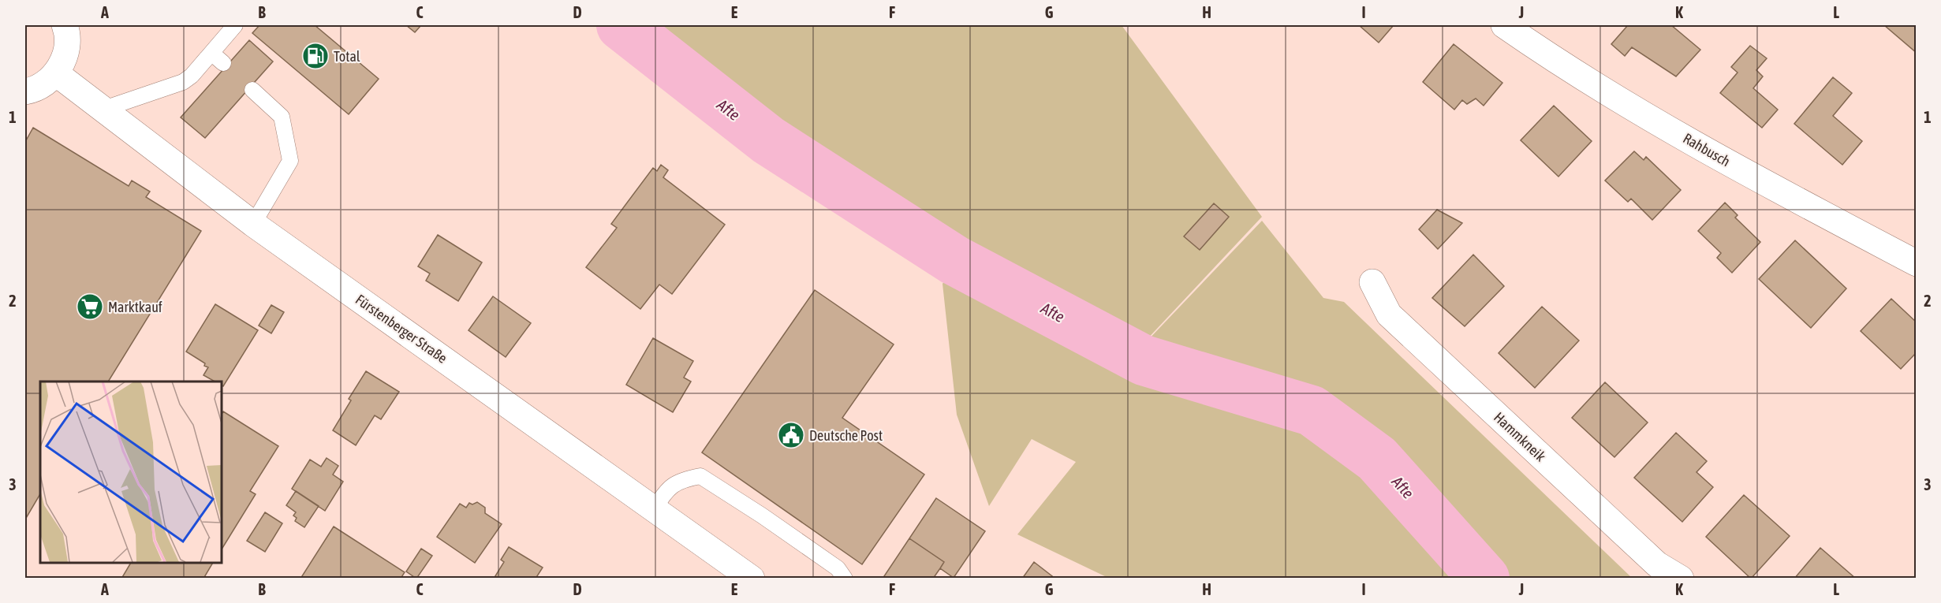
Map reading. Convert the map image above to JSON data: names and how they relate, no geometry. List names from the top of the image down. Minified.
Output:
{"streets":{"main road":["Rahbusch","Fürstenberger Straße","Hammkneik"]},"water":["Afte"],"places":{"fuel station":["Total"],"supermarket":["Marktkauf"],"public building":["Deutsche Post"]},"grid":{"columns":["A","B","C","D","E","F","G","H","I","J","K","L"],"rows":["1","2","3"]}}
